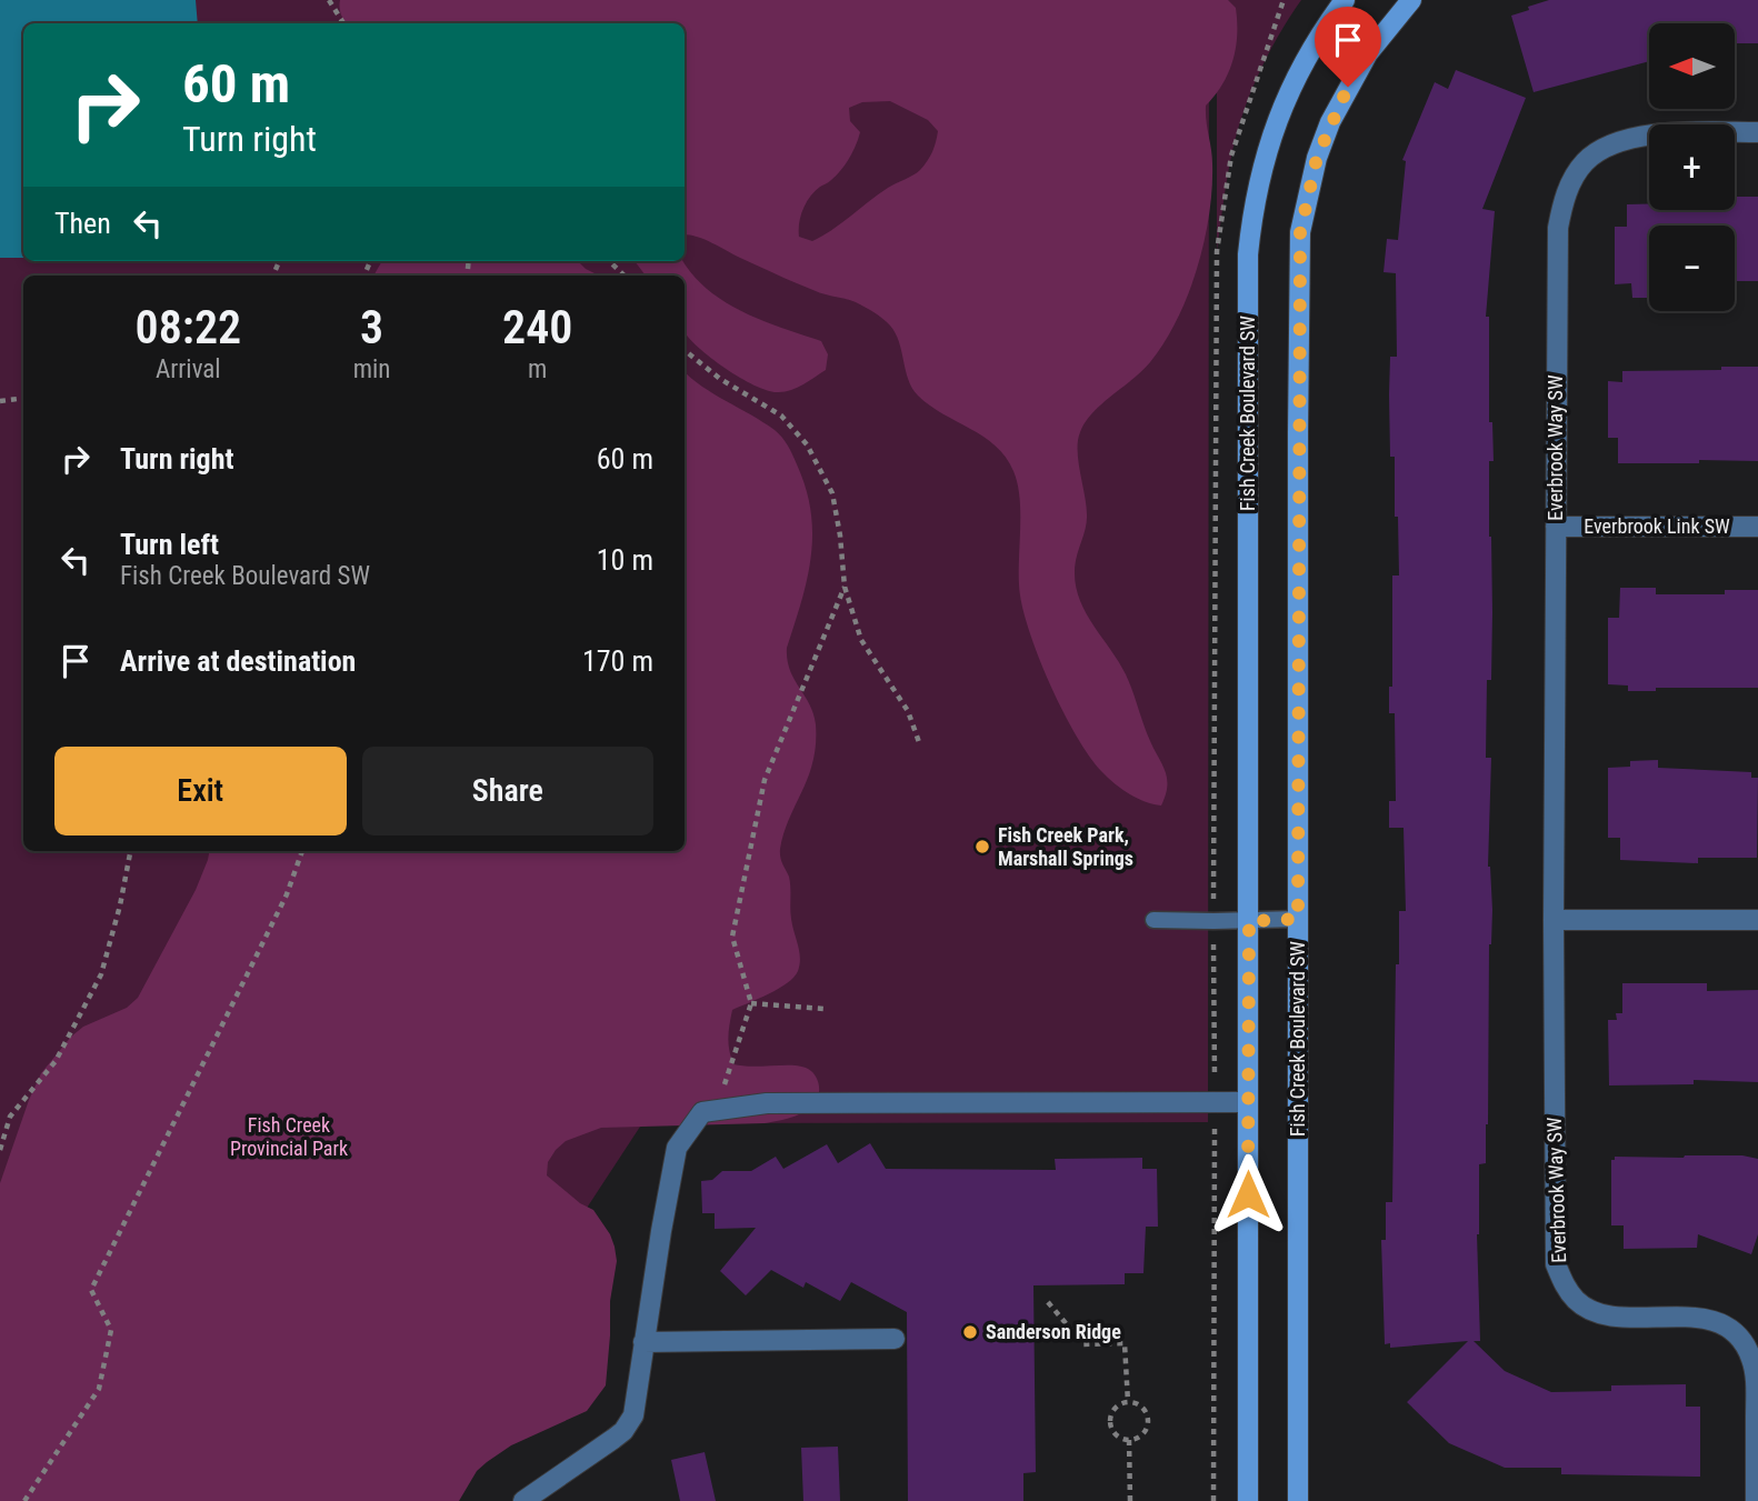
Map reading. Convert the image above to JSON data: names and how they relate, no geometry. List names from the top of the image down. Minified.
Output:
{"streets":{"main road":["Fish Creek Boulevard SW"],"street":["Everbrook Way SW","Everbrook Link SW"]},"crossings":[["Everbrook Way SW","Everbrook Link SW"]],"parks":["Fish Creek Provincial Park"],"places":["Fish Creek Park, Marshall Springs","Sanderson Ridge"],"north":"left","page":{"map_buttons":["+","−"],"turn":["60 m","Turn right"],"then":"Then","eta":["08:22","Arrival","3","min","240","m"],"list":[{"name":"Turn right","value":"60 m"},{"name":"Turn left","note":"Fish Creek Boulevard SW","value":"10 m"},{"name":"Arrive at destination","value":"170 m"}],"buttons":["Exit","Share"]}}
